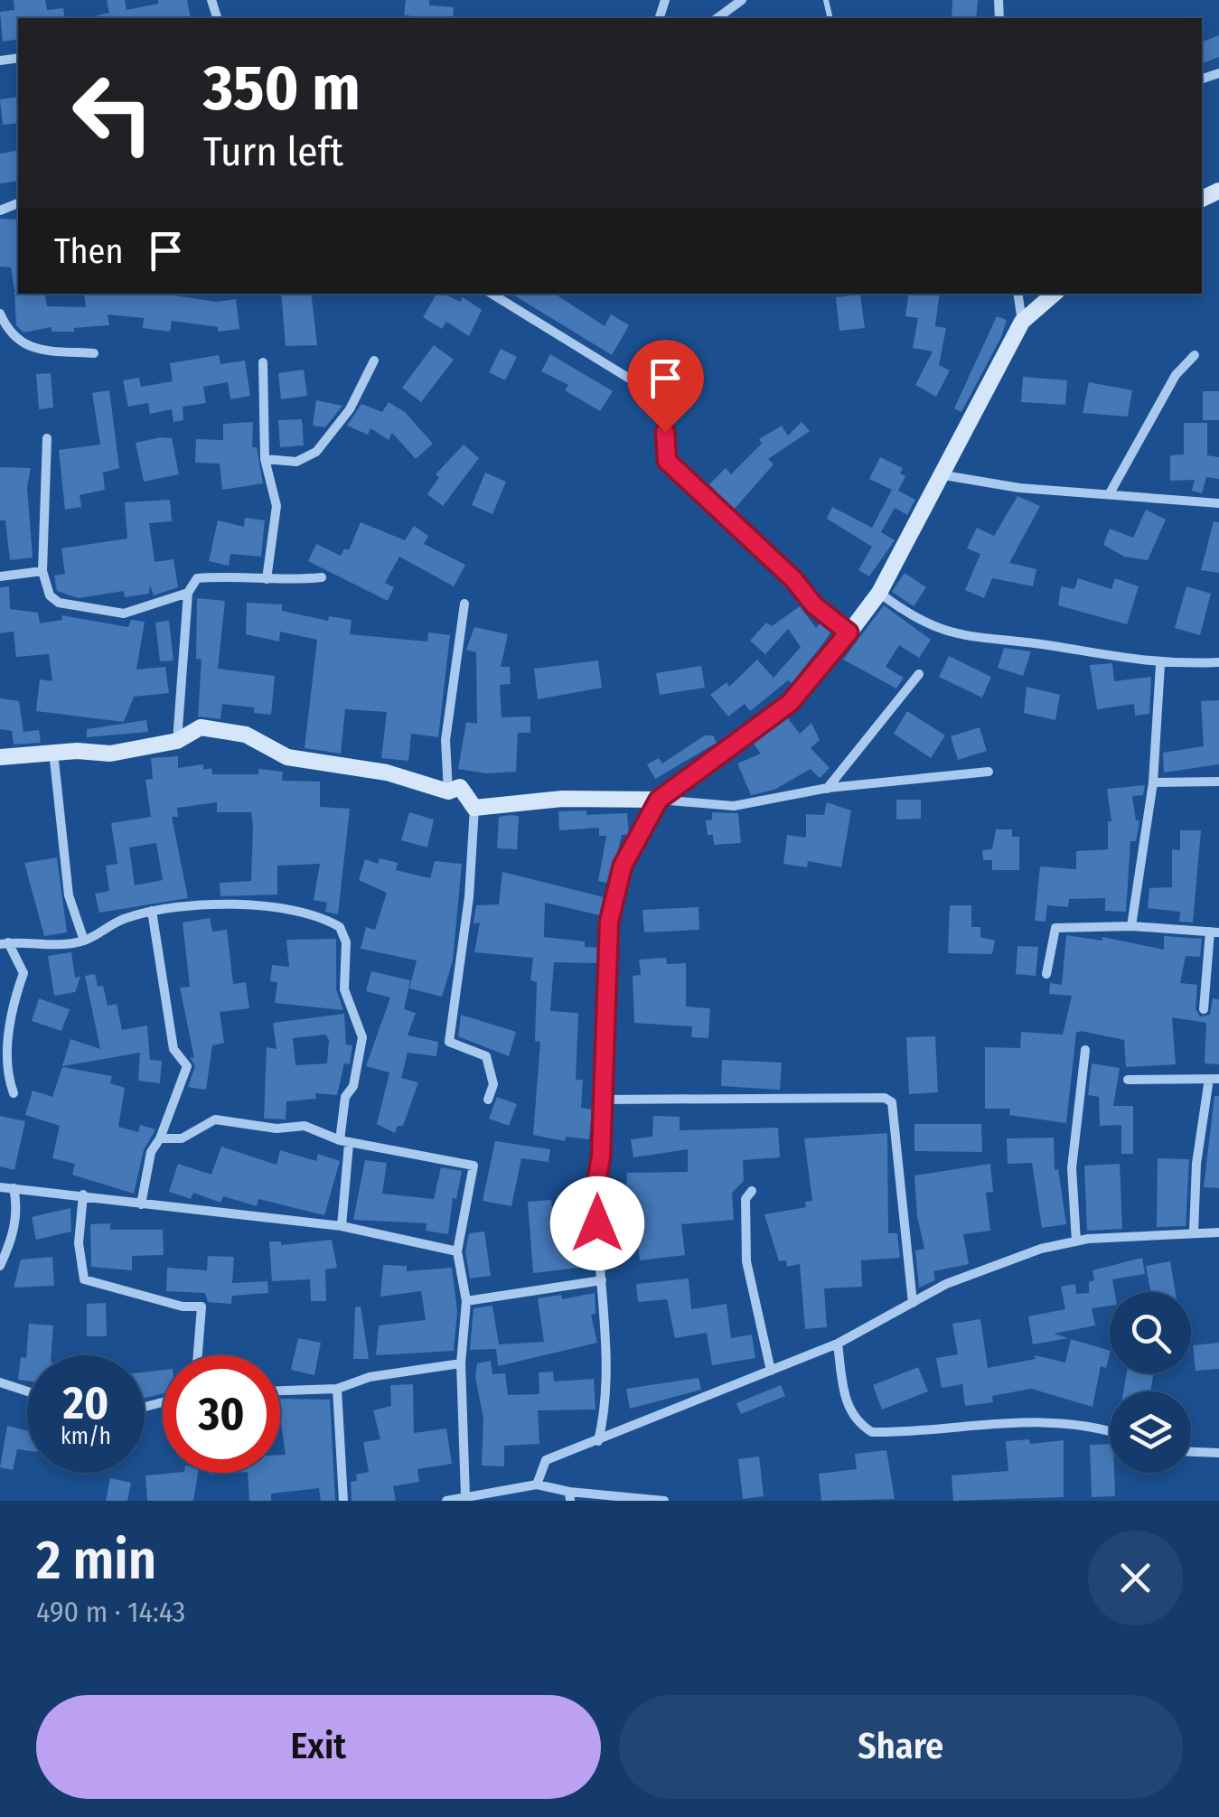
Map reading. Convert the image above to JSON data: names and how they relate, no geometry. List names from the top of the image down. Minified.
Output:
{"page":{"turn":["350 m","Turn left"],"then":"Then","speed":"20 km/h","limit":"30","heading":["2 min","490 m · 14:43"],"buttons":["Exit","Share"]}}
